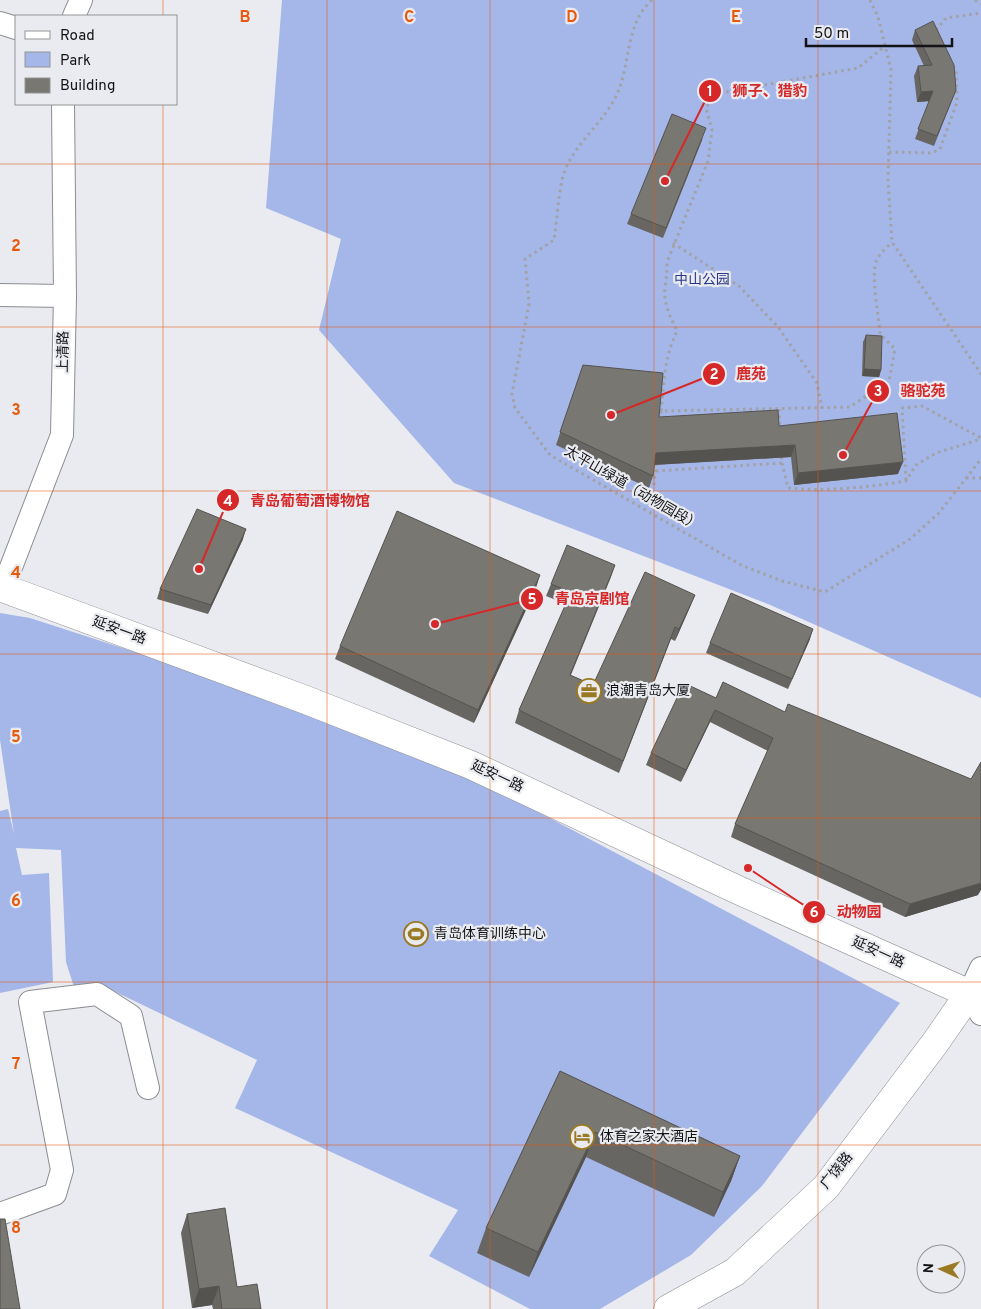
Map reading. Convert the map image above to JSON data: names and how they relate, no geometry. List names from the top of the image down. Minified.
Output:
{"streets":{"main road":["延安一路","广饶路"],"street":["上清路"],"path":["太平山绿道（动物园段）"]},"crossings":[["上清路","延安一路"],["延安一路","广饶路"]],"parks":["中山公园"],"places":{"other":["狮子、猎豹","鹿苑","骆驼苑","青岛葡萄酒博物馆","青岛京剧馆","动物园"],"office":["浪潮青岛大厦"],"sports":["青岛体育训练中心"],"hotel":["体育之家大酒店"]},"legend":["Road","Park","Building"],"scale_bar":"50 m","north":"left","grid":{"columns":["B","C","D","E"],"rows":["2","3","4","5","6","7","8"]}}
